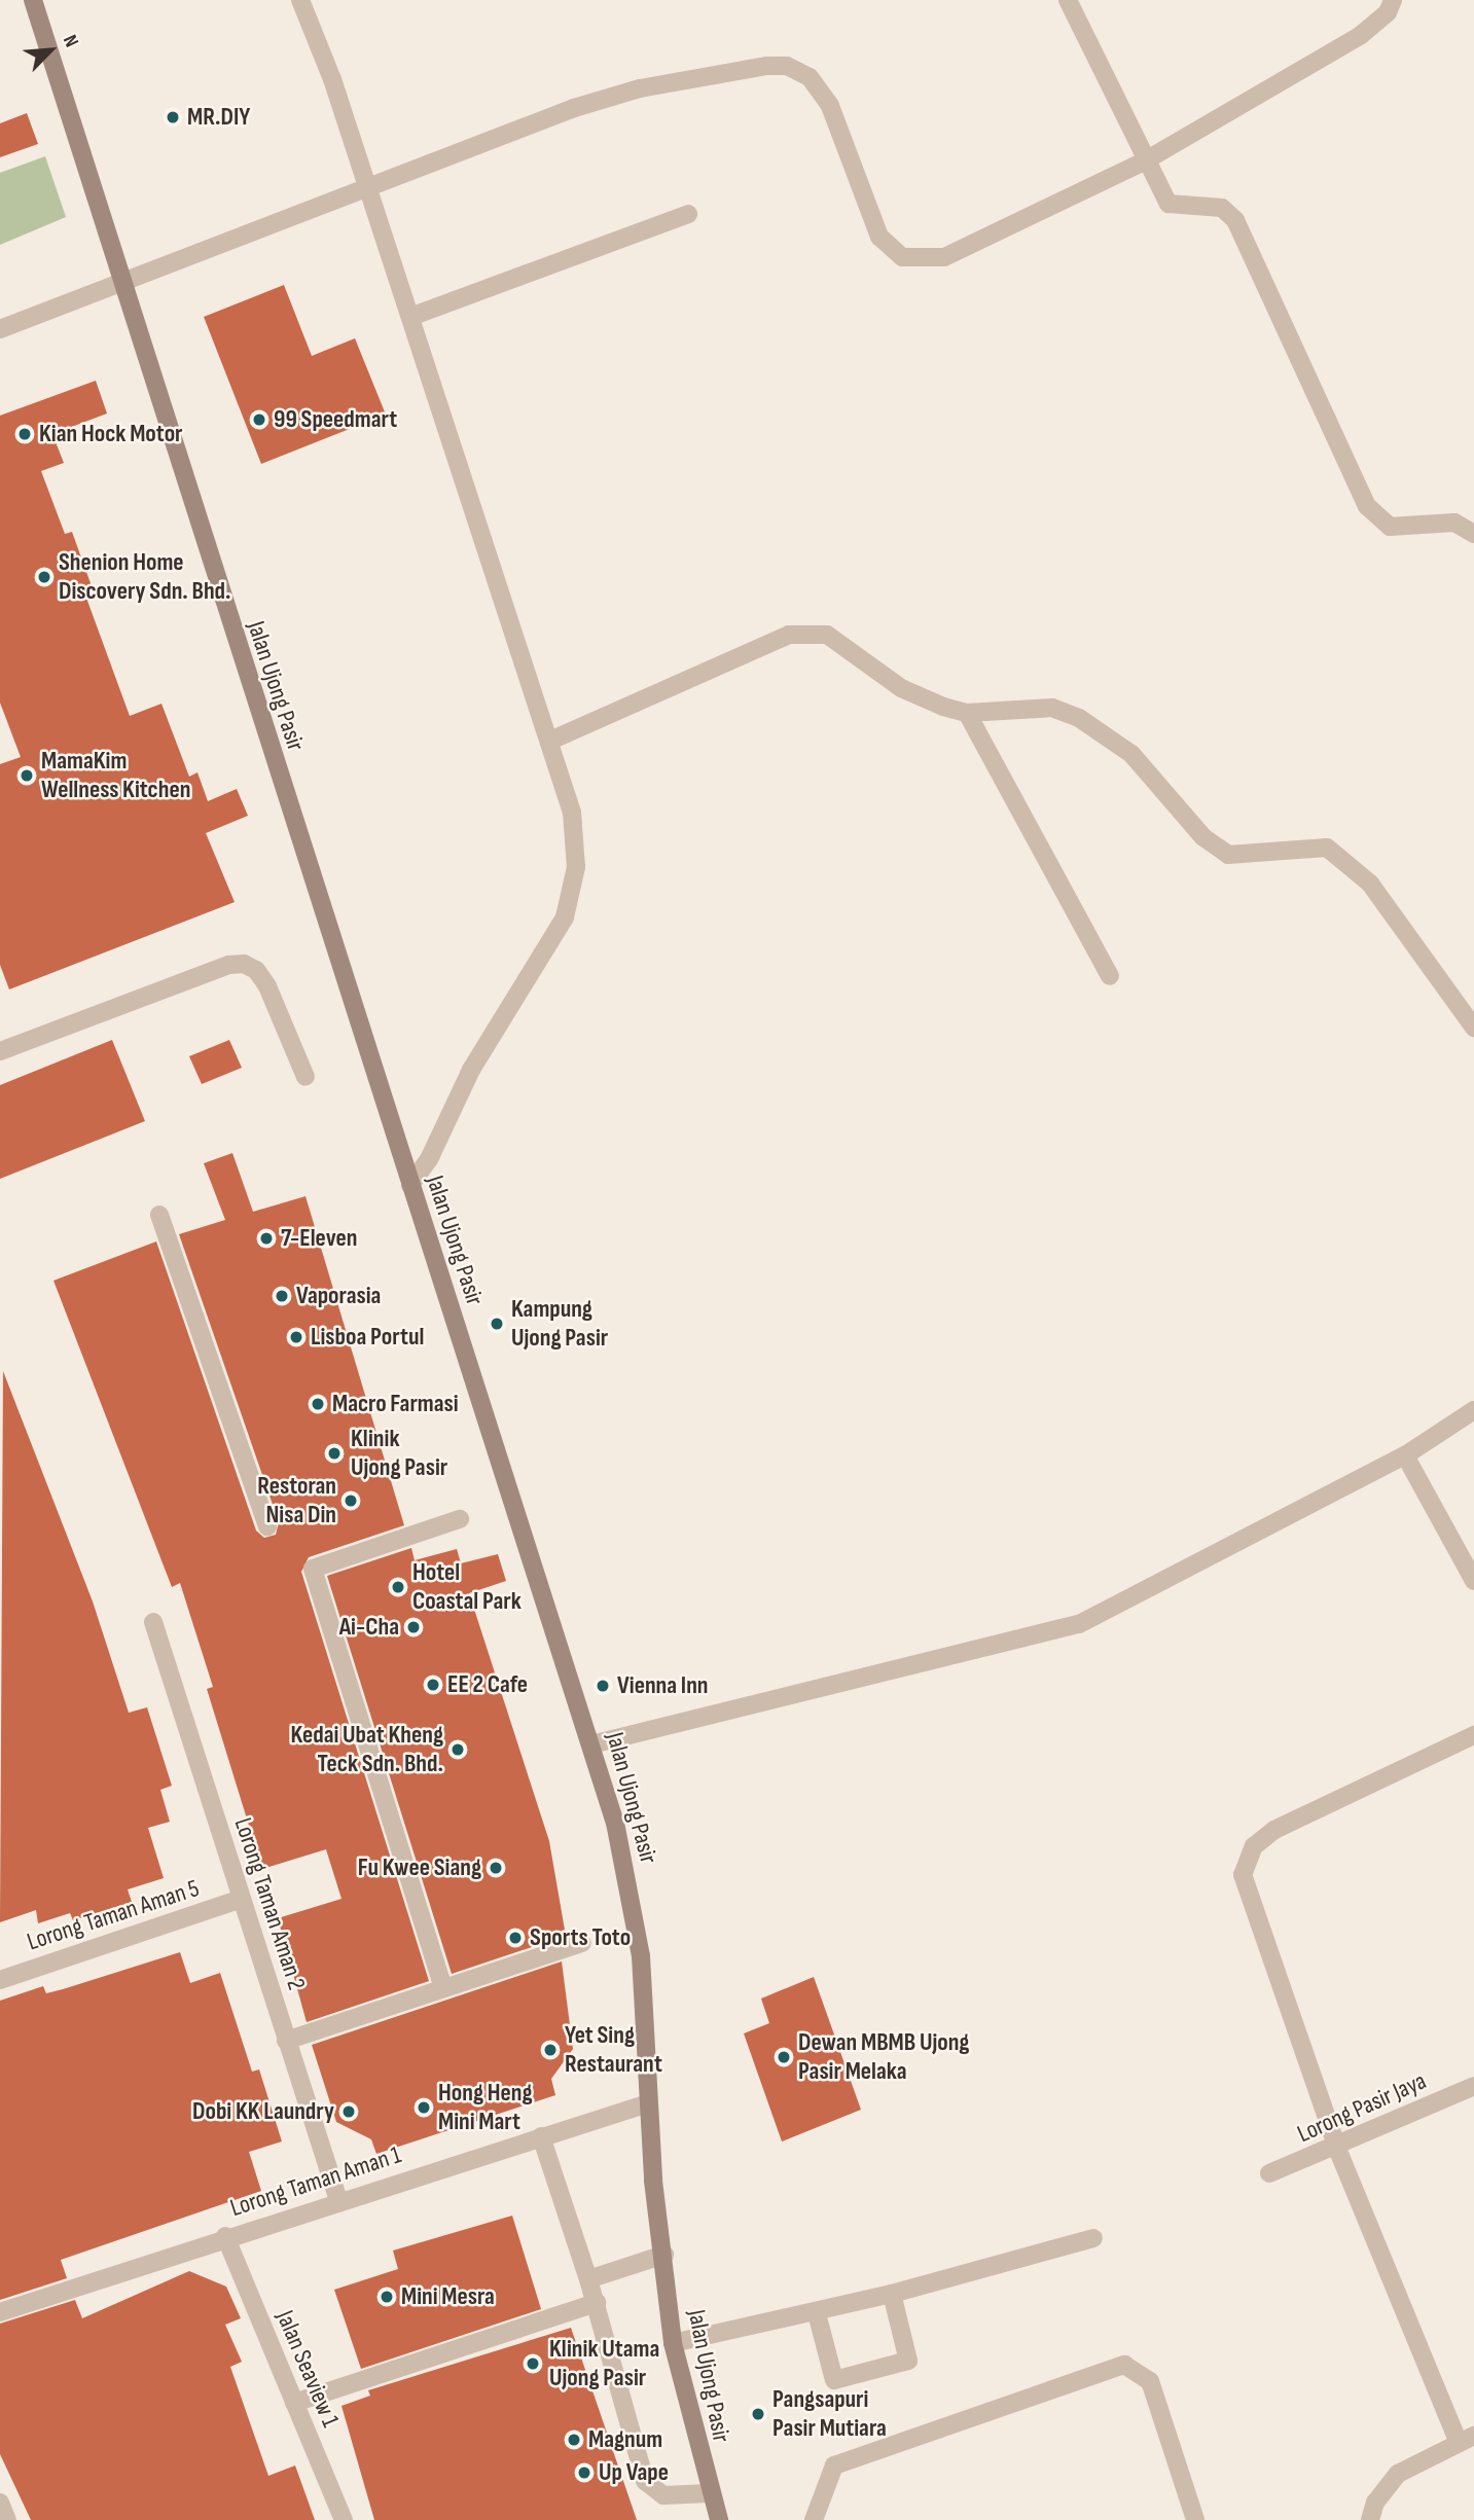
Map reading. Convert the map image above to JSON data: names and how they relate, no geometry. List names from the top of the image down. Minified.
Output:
{"streets":{"main road":["Jalan Ujong Pasir"],"street":["Lorong Taman Aman 2","Lorong Taman Aman 5","Lorong Pasir Jaya","Lorong Taman Aman 1","Jalan Seaview 1"]},"crossings":[["Jalan Ujong Pasir","Lorong Taman Aman 1"],["Lorong Taman Aman 2","Lorong Taman Aman 5"],["Lorong Taman Aman 2","Lorong Taman Aman 1"],["Lorong Taman Aman 1","Jalan Seaview 1"]],"places":["MR.DIY","99 Speedmart","Kian Hock Motor","Shenion Home Discovery Sdn. Bhd.","MamaKim Wellness Kitchen","7-Eleven","Vaporasia","Kampung Ujong Pasir","Lisboa Portul","Macro Farmasi","Klinik Ujong Pasir","Restoran Nisa Din","Hotel Coastal Park","Ai-Cha","EE 2 Cafe","Vienna Inn","Kedai Ubat Kheng Teck Sdn. Bhd.","Fu Kwee Siang","Sports Toto","Yet Sing Restaurant","Dewan MBMB Ujong Pasir Melaka","Hong Heng Mini Mart","Dobi KK Laundry","Mini Mesra","Klinik Utama Ujong Pasir","Pangsapuri Pasir Mutiara","Magnum","Up Vape"],"north":"top right"}
